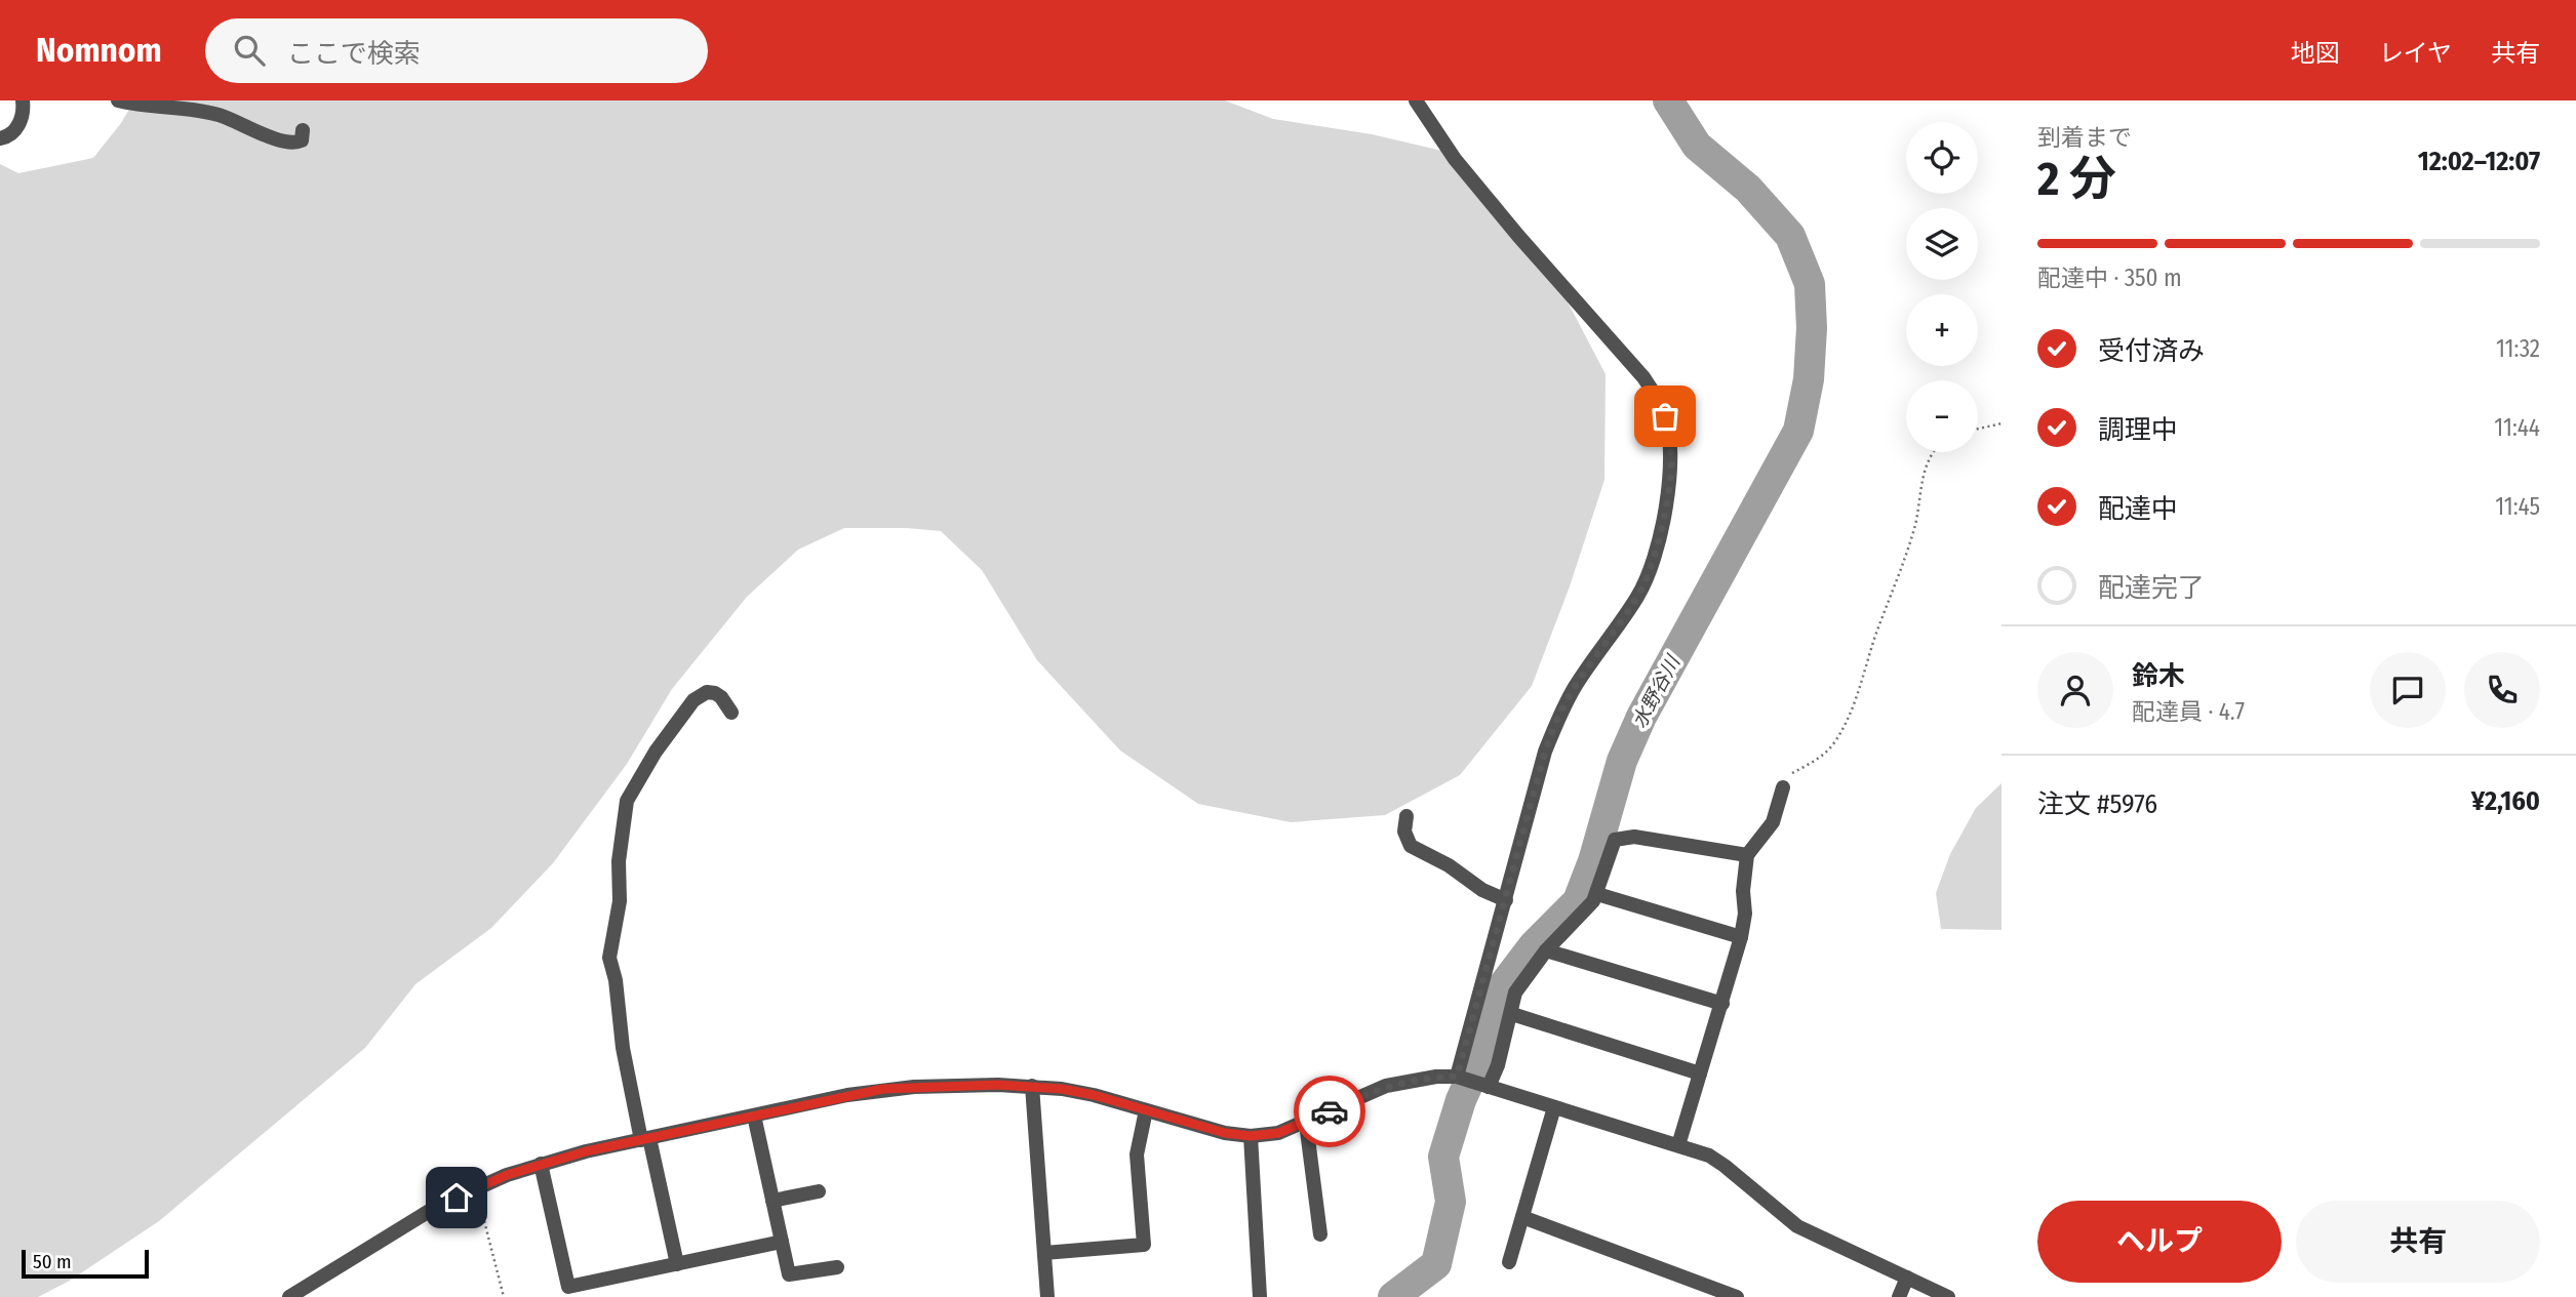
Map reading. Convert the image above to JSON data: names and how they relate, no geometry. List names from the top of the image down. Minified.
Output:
{"water":["水野谷川"],"scale_bar":"50 m","page":{"header":"Nomnom","search":"ここで検索","nav":["地図","レイヤ","共有"],"heading":["2 分","到着まで","12:02–12:07"],"panel":["鈴木","配達員 · 4.7","注文 #5976","¥2,160"],"map_buttons":["+","−"],"bar":"配達中 · 350 m","list":[["受付済み","11:32"],["調理中","11:44"],["配達中","11:45"],"配達完了"],"buttons":["ヘルプ","共有"],"scale":"50 m"}}
